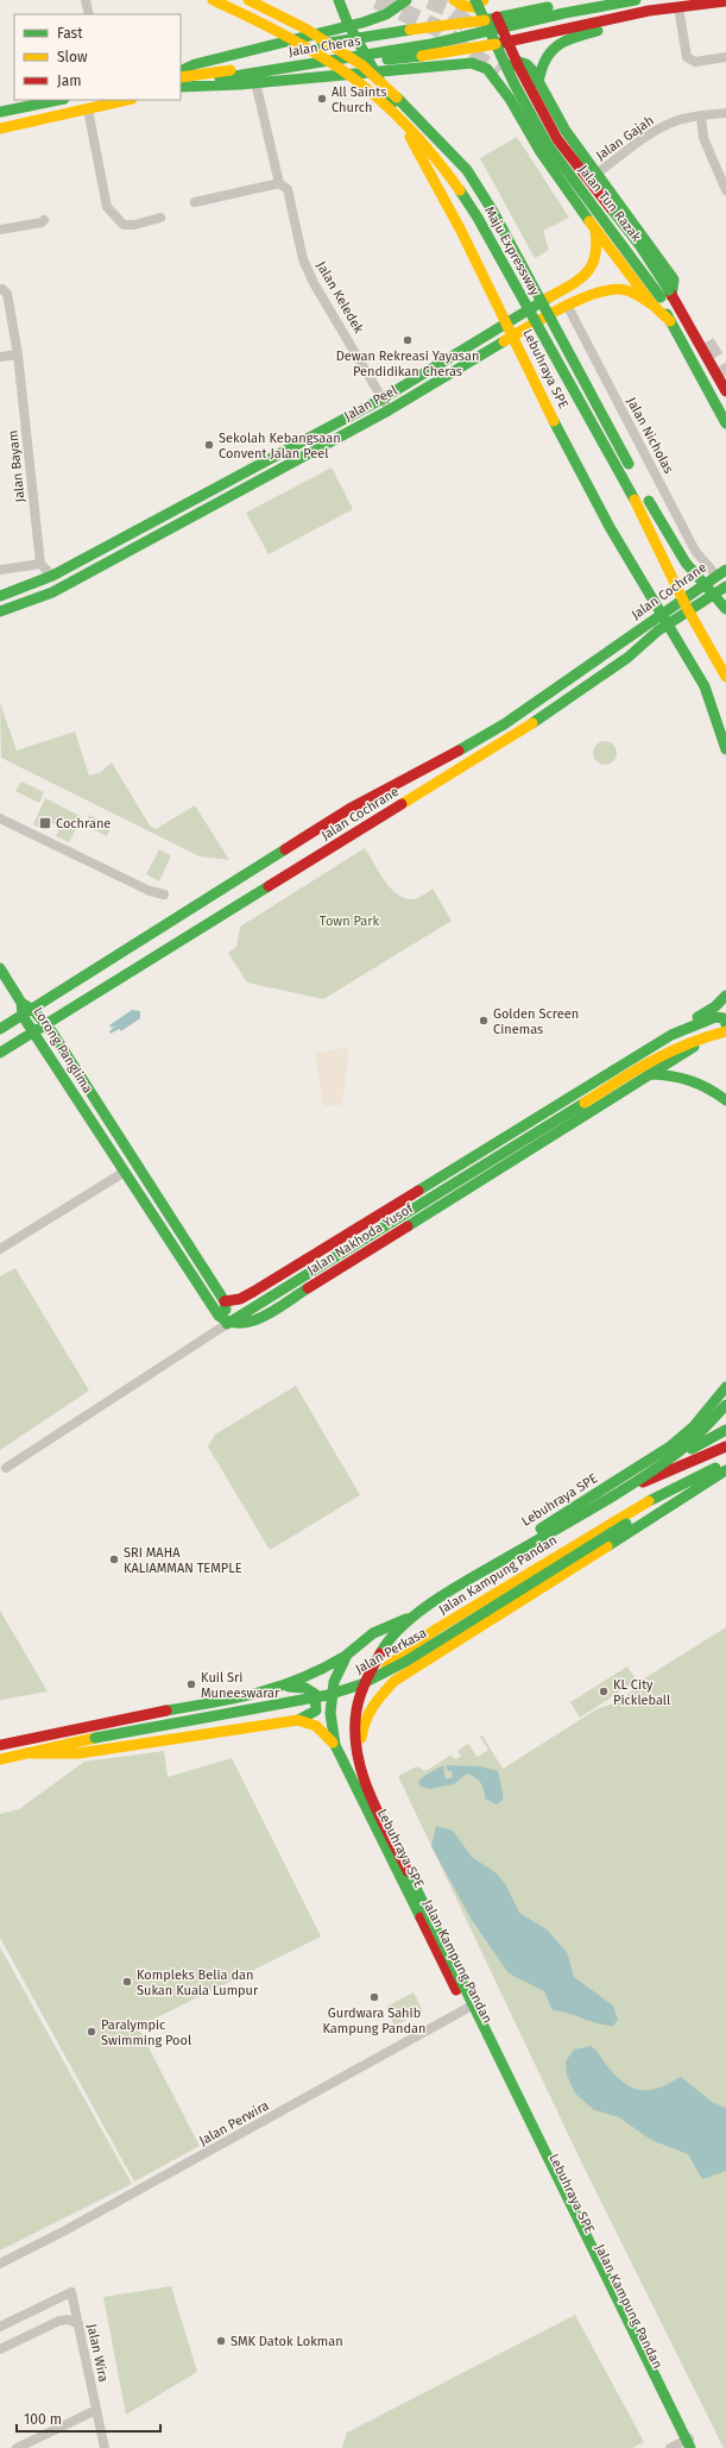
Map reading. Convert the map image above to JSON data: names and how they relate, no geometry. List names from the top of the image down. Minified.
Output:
{"streets":{"main road":["Jalan Cheras","Jalan Tun Razak","Maju Expressway","Lebuhraya SPE","Jalan Peel","Jalan Cochrane","Lorong Panglima","Jalan Nakhoda Yusof","Jalan Kampung Pandan","Jalan Perkasa"],"street":["Jalan Gajah","Jalan Keledek","Jalan Nicholas","Jalan Bayam","Jalan Perwira","Jalan Wira"]},"crossings":[["Jalan Tun Razak","Jalan Peel"],["Jalan Keledek","Jalan Peel"],["Lebuhraya SPE","Jalan Kampung Pandan"],["Jalan Peel","Jalan Nicholas"],["Jalan Nicholas","Jalan Cochrane"],["Jalan Cochrane","Lorong Panglima"],["Lorong Panglima","Jalan Nakhoda Yusof"],["Jalan Kampung Pandan","Jalan Perkasa"],["Jalan Kampung Pandan","Jalan Perwira"]],"parks":["Town Park"],"places":{"other":["All Saints Church","Dewan Rekreasi Yayasan Pendidikan Cheras","Sekolah Kebangsaan Convent Jalan Peel","Golden Screen Cinemas","SRI MAHA KALIAMMAN TEMPLE","Kuil Sri Muneeswarar","KL City Pickleball","Kompleks Belia dan Sukan Kuala Lumpur","Gurdwara Sahib Kampung Pandan","Paralympic Swimming Pool","SMK Datok Lokman"],"transit":["Cochrane"]},"legend":["Fast","Slow","Jam"],"scale_bar":"100 m"}
